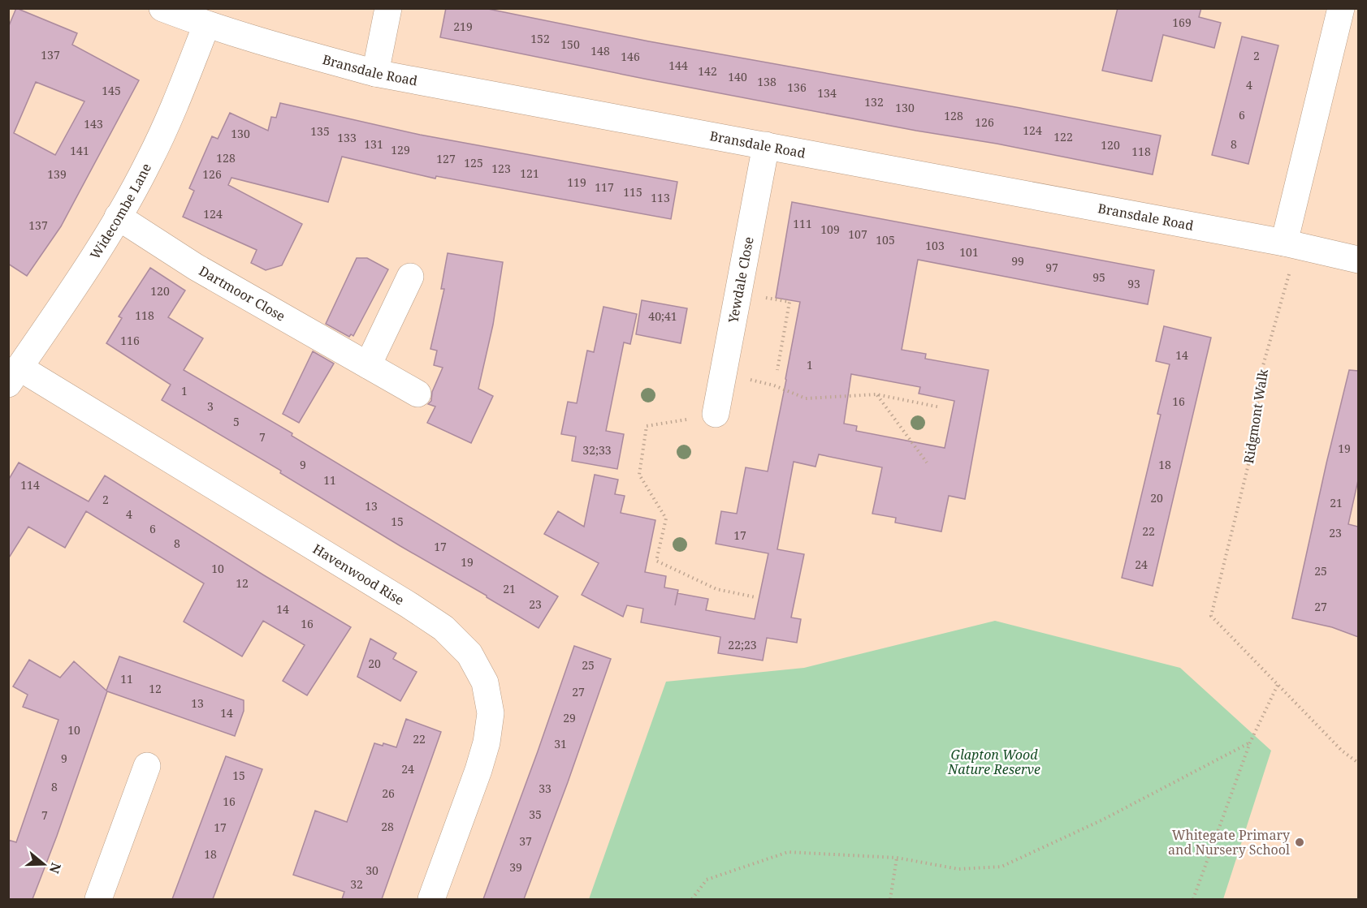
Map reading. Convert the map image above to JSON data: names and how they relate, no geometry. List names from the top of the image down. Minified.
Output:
{"streets":{"street":["Bransdale Road","Widecombe Lane","Yewdale Close","Dartmoor Close","Havenwood Rise"],"path":["Ridgmont Walk"]},"crossings":[["Bransdale Road","Widecombe Lane"],["Bransdale Road","Yewdale Close"],["Bransdale Road","Ridgmont Walk"],["Widecombe Lane","Dartmoor Close"],["Widecombe Lane","Havenwood Rise"]],"parks":["Glapton Wood Nature Reserve"],"places":["Whitegate Primary and Nursery School"],"house_numbers":["169","219","152","150","148","137","2","146","144","142","140","138","4","136","145","134","132","130","6","128","126","143","124","135","130","122","133","131","8","120","129","141","118","128","127","125","123","121","139","126","119","117","115","113","124","111","137","109","107","105","103","101","99","97","95","93","120","118","40;41","116","14","1","1","16","3","5","7","19","32;33","9","18","11","114","20","2","21","13","4","15","6","22","23","17","8","17","19","24","10","25","12","21","23","27","14","16","22;23","20","25","11","12","27","13","14","29","10","22","31","9","24","15","8","33","26","16","35","7","28","17","37","18","39","30","32"],"north":"right"}
